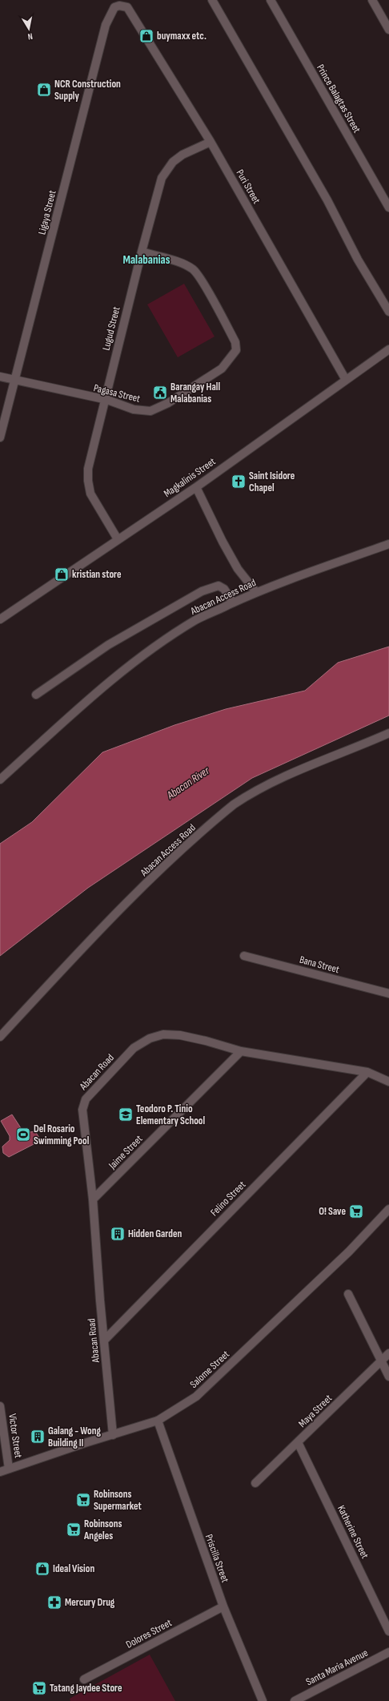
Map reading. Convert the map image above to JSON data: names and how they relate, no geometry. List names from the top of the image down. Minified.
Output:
{"streets":{"street":["Prince Balagtas Street","Puri Street","Ligaya Street","Lugud Street","Pagasa Street","Magkalinis Street","Abacan Access Road","Bana Street","Abacan Road","Jaime Street","Felino Street","Salome Street","Maya Street","Victor Street","Katherine Street","Priscilla Street","Dolores Street","Santa Maria Avenue"]},"crossings":[["Puri Street","Ligaya Street"],["Puri Street","Lugud Street"],["Puri Street","Magkalinis Street"],["Ligaya Street","Pagasa Street"],["Lugud Street","Pagasa Street"],["Lugud Street","Magkalinis Street"],["Abacan Road","Jaime Street"],["Abacan Road","Felino Street"],["Abacan Road","Salome Street"],["Salome Street","Victor Street"],["Salome Street","Priscilla Street"],["Maya Street","Katherine Street"],["Priscilla Street","Dolores Street"]],"districts":["Malabanias"],"water":["Abacan River"],"places":{"shop":["buymaxx etc.","NCR Construction Supply","kristian store","Ideal Vision"],"public building":["Barangay Hall Malabanias"],"church":["Saint Isidore Chapel"],"school or university":["Teodoro P. Tinio Elementary School"],"sports":["Del Rosario Swimming Pool"],"supermarket":["O! Save","Robinsons Supermarket","Robinsons Angeles","Tatang Jaydee Store"],"building":["Hidden Garden","Galang - Wong Building II"],"pharmacy":["Mercury Drug"]},"north":"bottom"}
